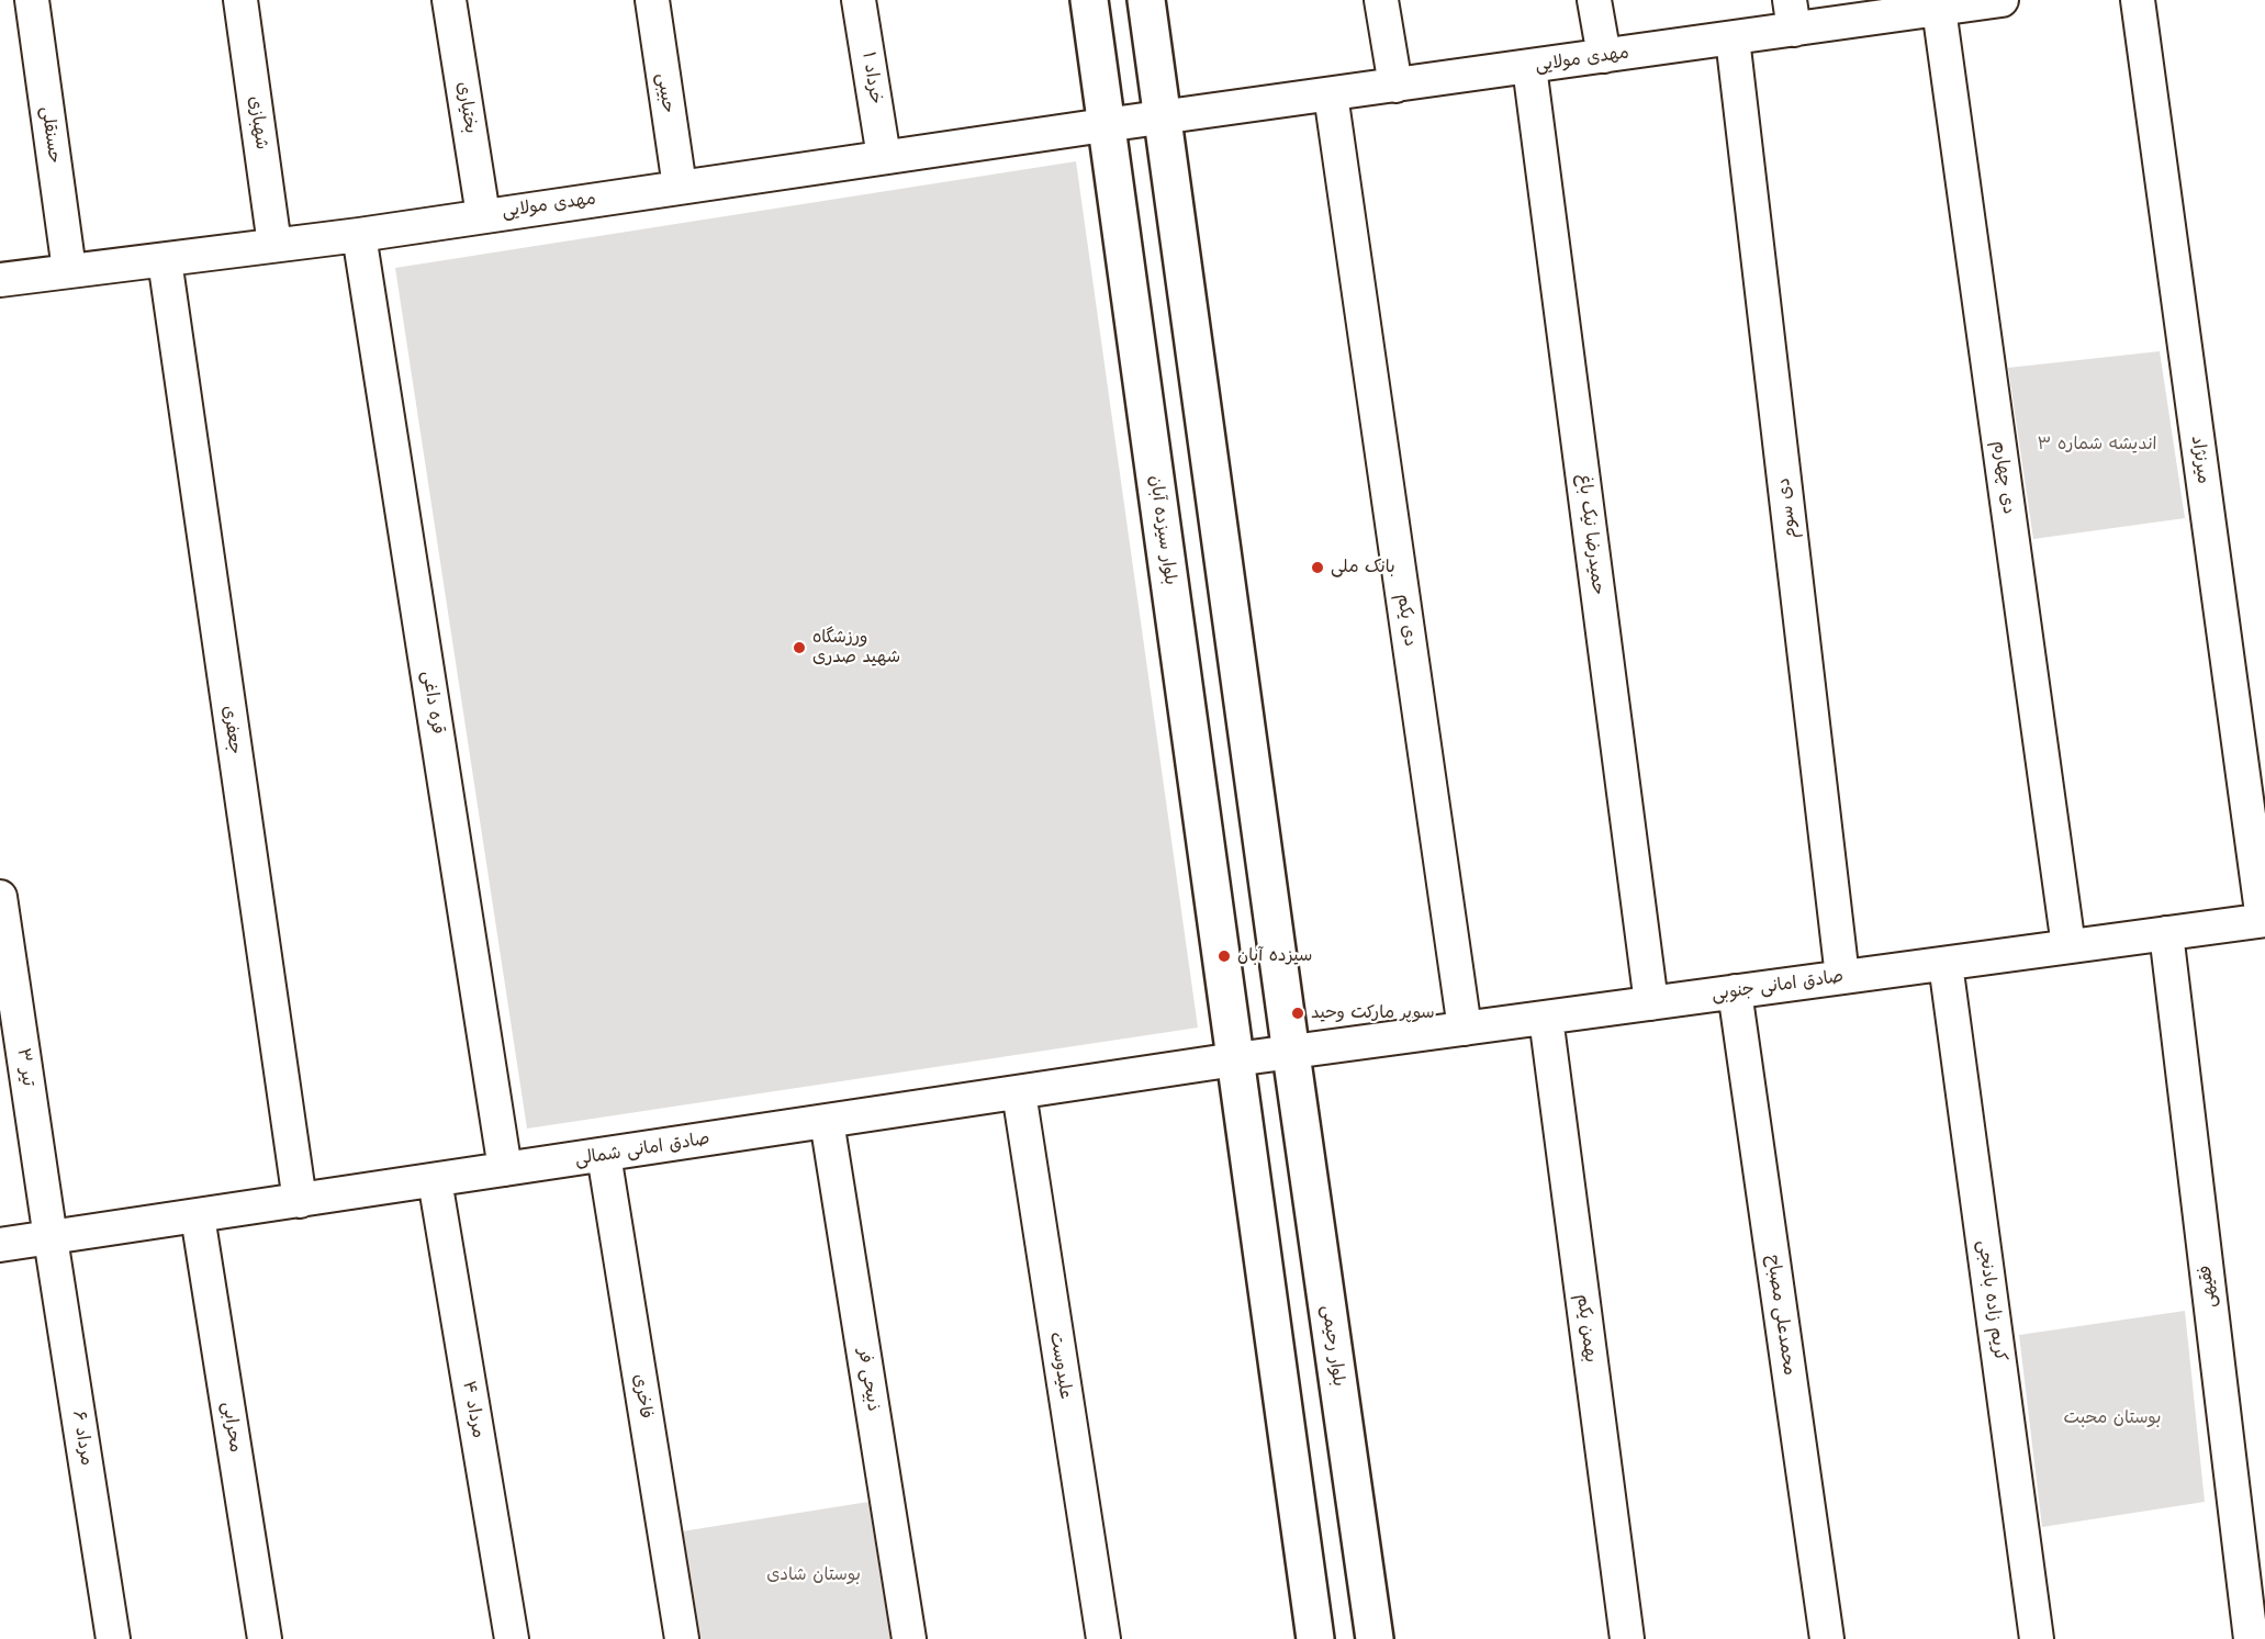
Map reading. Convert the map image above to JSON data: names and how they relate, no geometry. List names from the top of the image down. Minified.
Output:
{"streets":{"main road":["بلوار سیزده آبان","بلوار رحیمی"],"street":["مهدی مولایی","خرداد ۱","حبیبی","بختیاری","شهبازی","حسنقلی","میرنژاد","دی چهارم","دی سوم","حمیدرضا نیک باغ","دی یکم","قره داغی","جعفری","صادق امانی جنوبی","تیر ۳","صادق امانی شمالی","فقیهی","کریم زاده بادنجی","محمدعلی مصباح","بهمن یکم","علیدوست","ذبیحی فر","فاخری","مرداد ۴","محرابی","مرداد ۶"]},"crossings":[["مهدی مولایی","خرداد ۱"],["مهدی مولایی","حبیبی"],["مهدی مولایی","بختیاری"],["مهدی مولایی","شهبازی"],["مهدی مولایی","حسنقلی"],["مهدی مولایی","دی چهارم"],["مهدی مولایی","دی سوم"],["مهدی مولایی","بلوار سیزده آبان"],["مهدی مولایی","حمیدرضا نیک باغ"],["مهدی مولایی","دی یکم"],["مهدی مولایی","قره داغی"],["مهدی مولایی","جعفری"],["میرنژاد","صادق امانی جنوبی"],["دی چهارم","صادق امانی جنوبی"],["دی سوم","صادق امانی جنوبی"],["بلوار سیزده آبان","صادق امانی جنوبی"],["بلوار سیزده آبان","صادق امانی شمالی"],["حمیدرضا نیک باغ","صادق امانی جنوبی"],["دی یکم","صادق امانی جنوبی"],["قره داغی","صادق امانی شمالی"],["جعفری","صادق امانی شمالی"],["صادق امانی جنوبی","صادق امانی شمالی"],["صادق امانی جنوبی","فقیهی"],["صادق امانی جنوبی","کریم زاده بادنجی"],["صادق امانی جنوبی","محمدعلی مصباح"],["صادق امانی جنوبی","بهمن یکم"],["صادق امانی جنوبی","بلوار رحیمی"],["تیر ۳","صادق امانی شمالی"],["تیر ۳","مرداد ۶"],["صادق امانی شمالی","علیدوست"],["صادق امانی شمالی","ذبیحی فر"],["صادق امانی شمالی","فاخری"],["صادق امانی شمالی","مرداد ۴"],["صادق امانی شمالی","محرابی"],["صادق امانی شمالی","مرداد ۶"]],"parks":["اندیشه شماره ۳","بوستان محبت","بوستان شادی"],"places":["بانک ملی","ورزشگاه شهید صدری","سیزده آبان","سوپر مارکت وحید"]}
